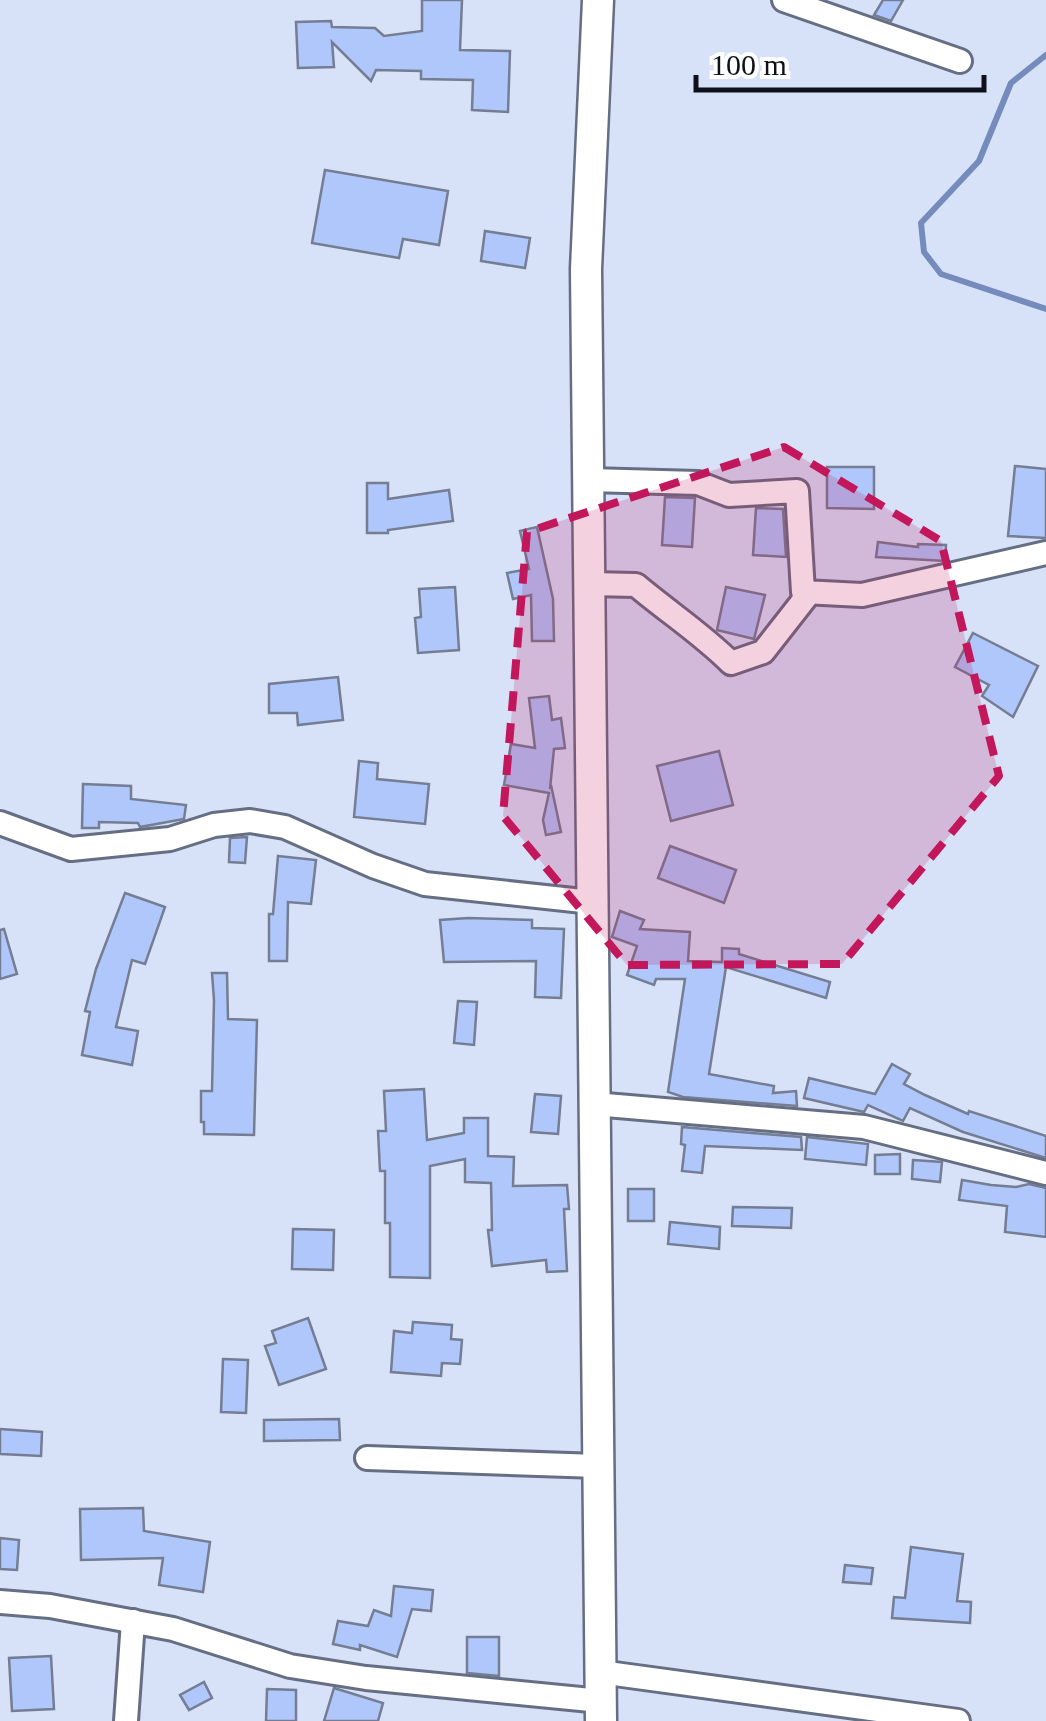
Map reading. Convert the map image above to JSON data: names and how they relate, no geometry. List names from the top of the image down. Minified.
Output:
{"scale_bar":"100 m"}
